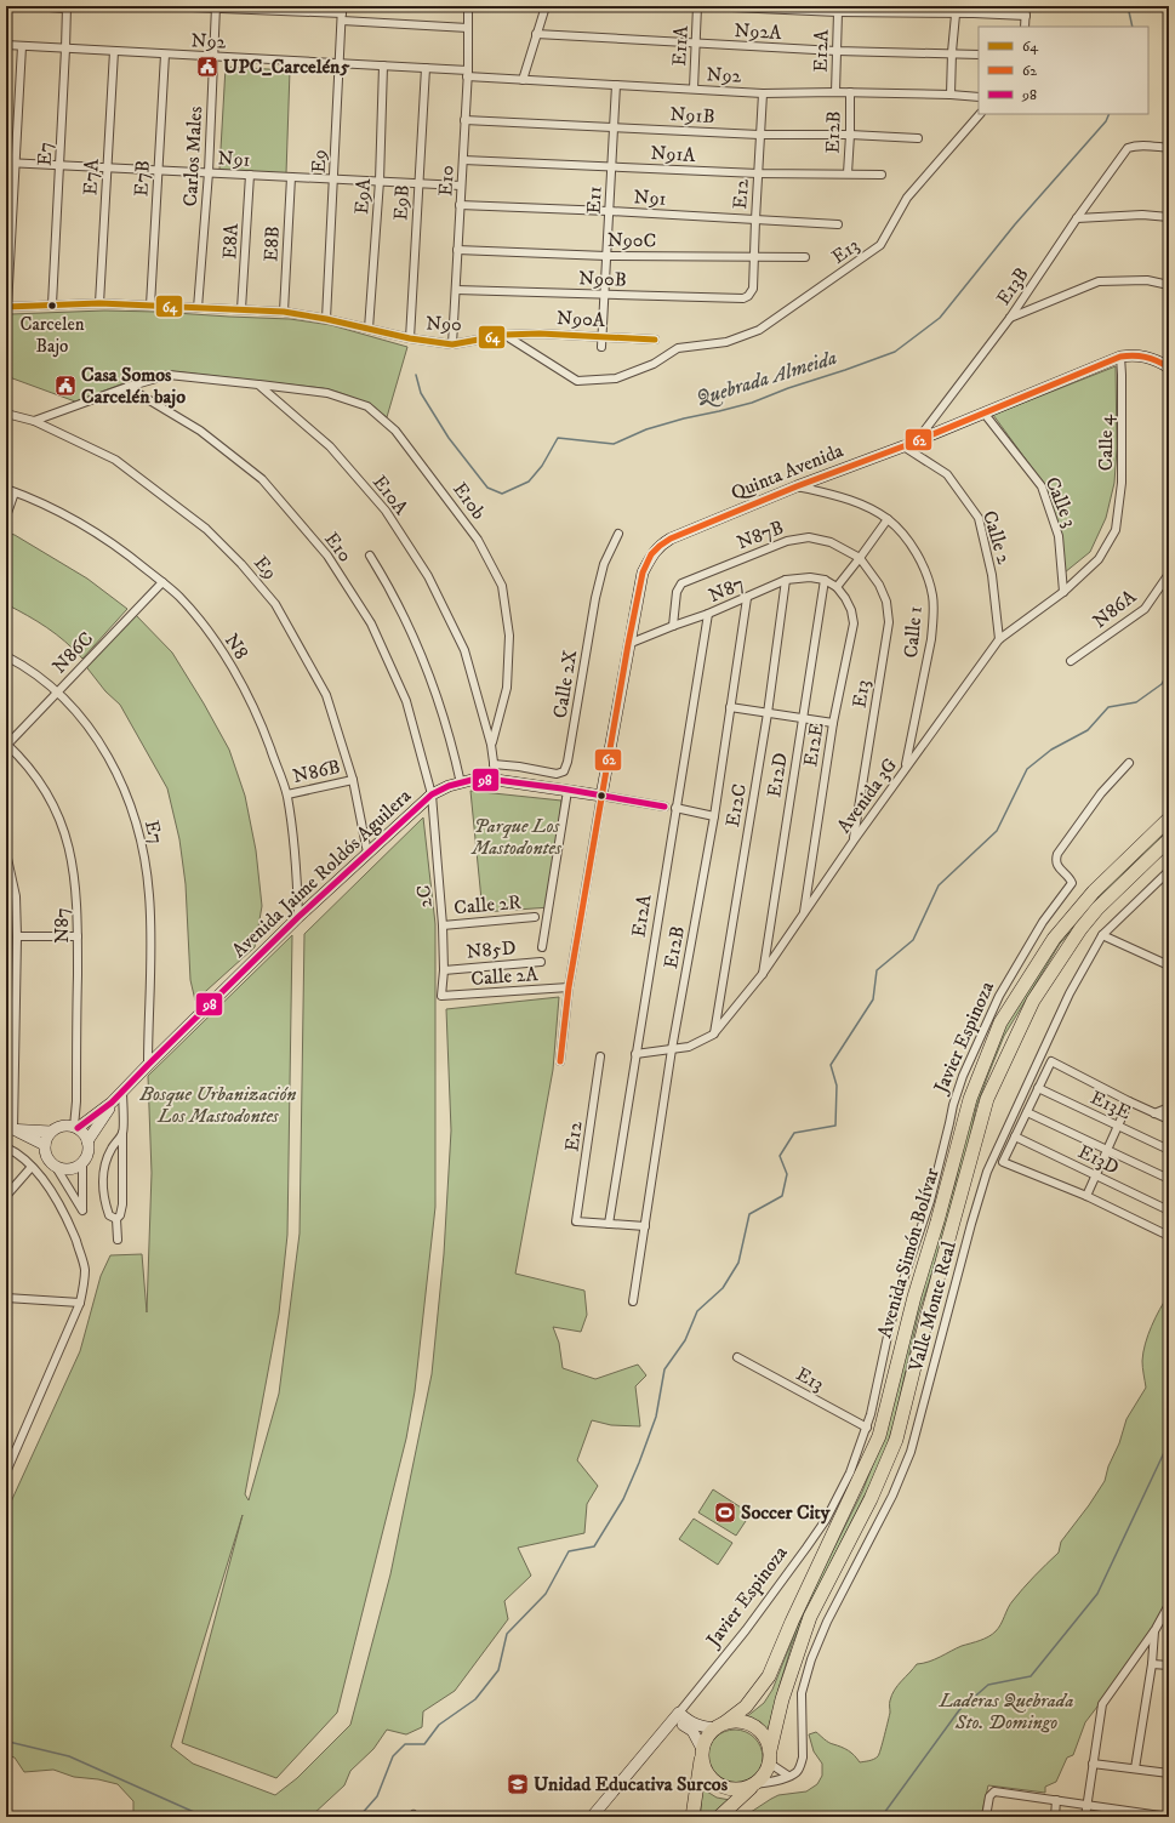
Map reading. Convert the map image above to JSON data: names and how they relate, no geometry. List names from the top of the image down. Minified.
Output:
{"streets":{"highway":["Avenida Simón Bolívar"],"street":["N92A","N92","E11A","E12A","N91B","E12B","E7","N91A","Carlos Males","N91","E9","E7A","E7B","E10","E12","E9A","E11","E9B","N90C","E8A","E8B","E13","N90B","E13B","N90A","N90","Calle 4","Quinta Avenida","E10A","E10b","Calle 3","N87B","Calle 2","N87","N86A","Calle 1","N8","N86C","Calle 2X","E12E","N86B","E12D","Avenida 3G","E12C","Avenida Jaime Roldós Aguilera","2C","Calle 2R","N85D","Calle 2A","Javier Espinoza","E13E","E13D","Valle Monte Real"]},"crossings":[["N92A","E11A"],["N92A","E12A"],["N92","E11A"],["N92","E12A"],["N92","E12B"],["N92","E7"],["N92","Carlos Males"],["N92","E9"],["N92","E7A"],["N92","E7B"],["N92","E10"],["N92","E12"],["N92","E9A"],["N92","E11"],["N92","E9B"],["E12A","E12"],["E12A","N87"],["E12A","Avenida 3G"],["N91B","E12B"],["N91B","E10"],["N91B","E12"],["N91B","E11"],["E12B","N91A"],["E12B","N87"],["E12B","Avenida 3G"],["E7","N91"],["E7","N90"],["E7","N86C"],["E7","Avenida Jaime Roldós Aguilera"],["N91A","E10"],["N91A","E12"],["N91A","E11"],["Carlos Males","N91"],["Carlos Males","N90"],["N91","E9"],["N91","E7A"],["N91","E7B"],["N91","E10"],["N91","E12"],["N91","E9A"],["N91","E11"],["N91","E9B"],["N91","E8A"],["N91","E8B"],["E9","N90"],["E9","N86B"],["E9","Avenida Jaime Roldós Aguilera"],["E7A","N90"],["E7B","N90"],["E10","N90C"],["E10","N90B"],["E10","N90"],["E10","Avenida Jaime Roldós Aguilera"],["E10","2C"],["E12","N90C"],["E12","N90B"],["E9A","N90"],["E11","N90C"],["E11","N90B"],["E11","N90A"],["E9B","N90"],["E8A","N90"],["E8B","N90"],["E13","N90A"],["E13","N90"],["E13","N87B"],["E13","Avenida 3G"],["E13","Javier Espinoza"],["E13B","Quinta Avenida"],["N90A","N90"],["Calle 4","Quinta Avenida"],["Calle 4","Avenida 3G"],["Quinta Avenida","Calle 3"],["Quinta Avenida","Calle 2"],["Quinta Avenida","N87"],["Quinta Avenida","Calle 1"],["Quinta Avenida","Avenida Jaime Roldós Aguilera"],["E10A","E10b"],["E10A","Calle 2X"],["E10A","Avenida Jaime Roldós Aguilera"],["Calle 3","Avenida 3G"],["N87B","N87"],["Calle 2","Avenida 3G"],["N87","N86C"],["N87","E12E"],["N87","E12D"],["N87","E12C"],["N87","Avenida Jaime Roldós Aguilera"],["Calle 1","Avenida 3G"],["N8","N86C"],["N8","N86B"],["N8","Avenida Jaime Roldós Aguilera"],["E12E","Avenida 3G"],["E12D","Avenida 3G"],["Avenida 3G","E12C"],["Avenida Jaime Roldós Aguilera","2C"],["2C","Calle 2R"],["2C","N85D"],["2C","Calle 2A"]],"water":["Quebrada Almeida"],"parks":["Parque Los Mastodontes","Bosque Urbanización Los Mastodontes","Laderas Quebrada Sto. Domingo"],"places":{"public building":["UPC_Carcelén5","Casa Somos Carcelén bajo"],"other":["Carcelen Bajo"],"sports":["Soccer City"],"school or university":["Unidad Educativa Surcos"]},"lines":["transit line 64","transit line 62","transit line 98"],"legend":["64","62","98"]}
